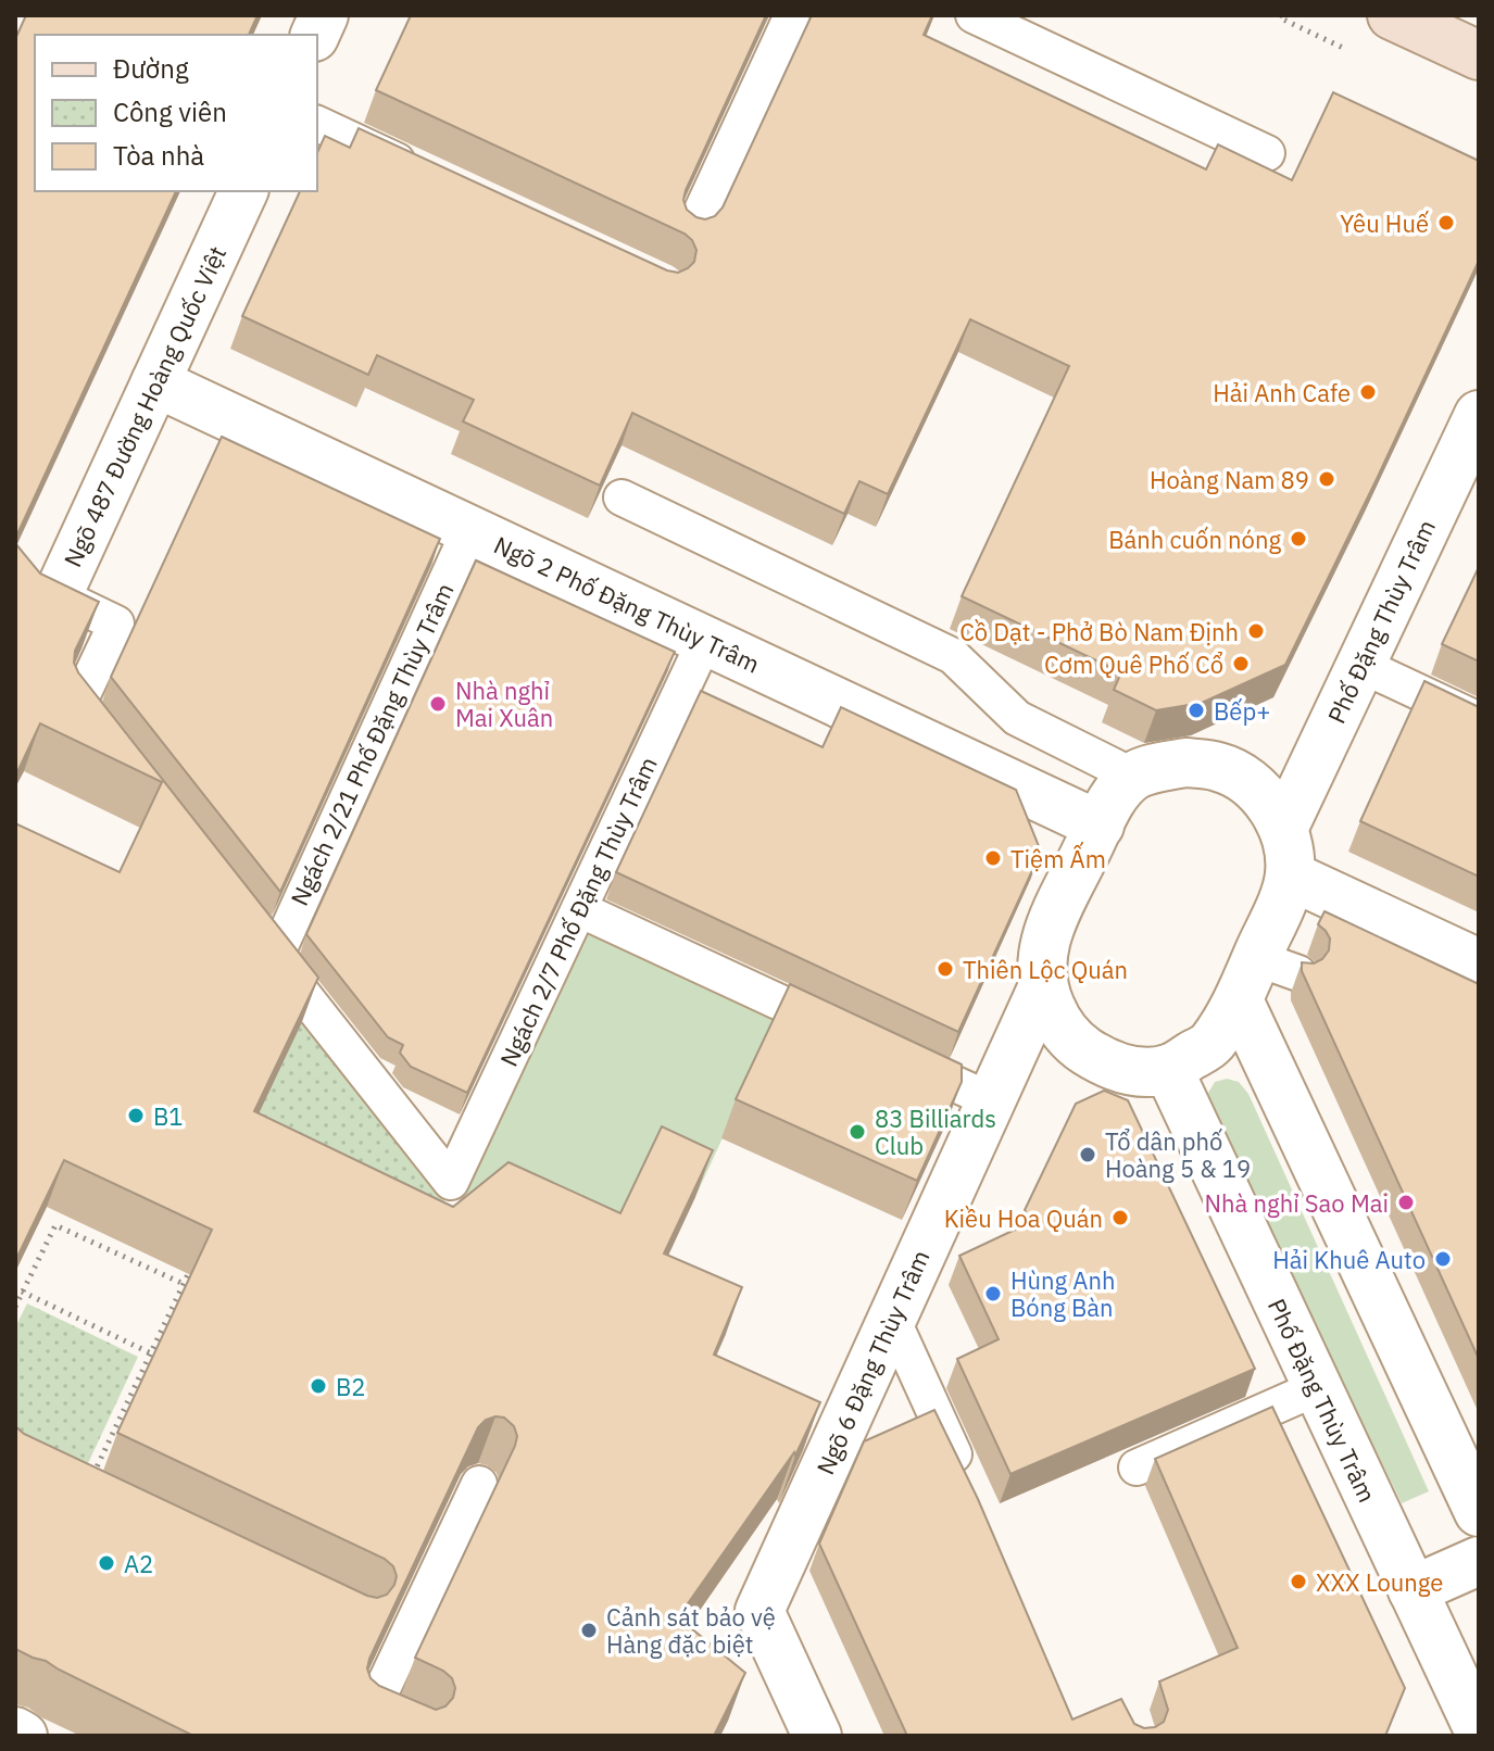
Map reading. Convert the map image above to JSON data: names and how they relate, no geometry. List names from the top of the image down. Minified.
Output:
{"streets":{"street":["Ngõ 487 Đường Hoàng Quốc Việt","Ngõ 2 Phố Đặng Thùy Trâm","Phố Đặng Thùy Trâm","Ngõ 6 Đặng Thùy Trâm"],"lane":["Ngách 2/21 Phố Đặng Thùy Trâm","Ngách 2/7 Phố Đặng Thùy Trâm"]},"crossings":[["Ngõ 487 Đường Hoàng Quốc Việt","Ngõ 2 Phố Đặng Thùy Trâm"],["Ngõ 2 Phố Đặng Thùy Trâm","Phố Đặng Thùy Trâm"],["Ngõ 2 Phố Đặng Thùy Trâm","Ngách 2/21 Phố Đặng Thùy Trâm"],["Ngõ 2 Phố Đặng Thùy Trâm","Ngách 2/7 Phố Đặng Thùy Trâm"],["Ngõ 2 Phố Đặng Thùy Trâm","Ngõ 6 Đặng Thùy Trâm"],["Phố Đặng Thùy Trâm","Ngõ 6 Đặng Thùy Trâm"],["Ngách 2/21 Phố Đặng Thùy Trâm","Ngách 2/7 Phố Đặng Thùy Trâm"]],"places":["Yêu Huế","Hải Anh Cafe","Hoàng Nam 89","Bánh cuốn nóng","Cồ Dạt - Phở Bò Nam Định","Cơm Quê Phố Cổ","Nhà nghỉ Mai Xuân","Bếp+","Tiệm Ấm","Thiên Lộc Quán","B1","83 Billiards Club","Tổ dân phố Hoàng 5 & 19","Nhà nghỉ Sao Mai","Kiều Hoa Quán","Hải Khuê Auto","Hùng Anh Bóng Bàn","B2","A2","XXX Lounge","Cảnh sát bảo vệ Hàng đặc biệt"],"legend":["Đường","Công viên","Tòa nhà"]}
